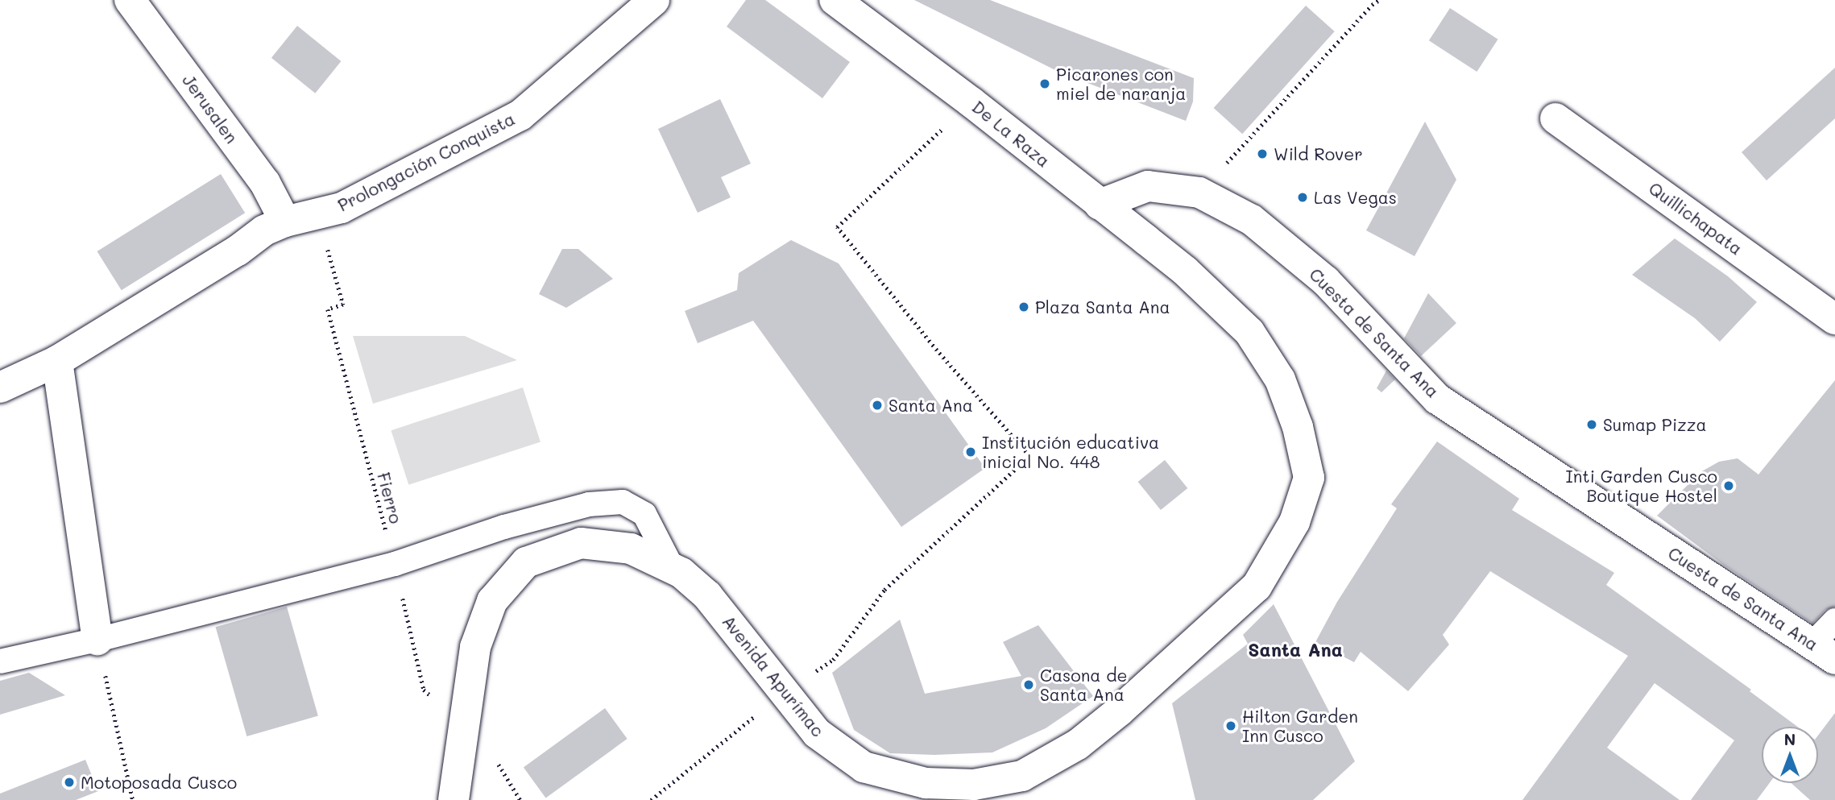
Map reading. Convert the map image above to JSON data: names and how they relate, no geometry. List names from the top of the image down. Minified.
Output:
{"streets":{"street":["Jerusalen","De La Raza","Prolongación Conquista","Quillichapata","Cuesta de Santa Ana","Avenida Apurímac"],"path":["Fierro"]},"crossings":[["Jerusalen","Prolongación Conquista"],["De La Raza","Cuesta de Santa Ana"],["De La Raza","Avenida Apurímac"],["Fierro","Avenida Apurímac"]],"districts":["Santa Ana"],"places":["Picarones con miel de naranja","Wild Rover","Las Vegas","Plaza Santa Ana","Santa Ana","Sumap Pizza","Institución educativa inicial No. 448","Inti Garden Cusco Boutique Hostel","Casona de Santa Ana","Hilton Garden Inn Cusco","Motoposada Cusco"],"north":"top"}
